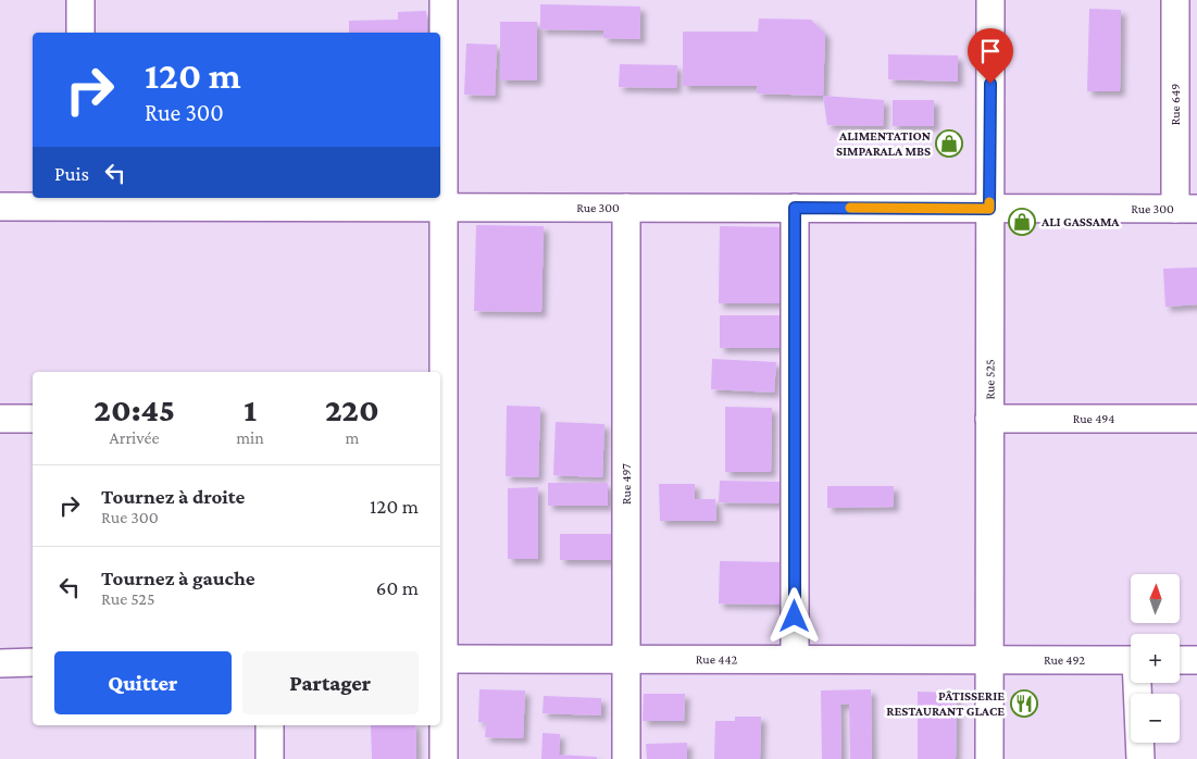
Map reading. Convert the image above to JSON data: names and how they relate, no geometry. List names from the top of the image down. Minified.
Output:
{"streets":{"street":["Rue 649","Rue 300","Rue 525","Rue 494","Rue 497","Rue 442","Rue 492"]},"crossings":[["Rue 649","Rue 300"],["Rue 300","Rue 525"],["Rue 300","Rue 497"],["Rue 525","Rue 494"],["Rue 525","Rue 442"],["Rue 525","Rue 492"],["Rue 497","Rue 442"],["Rue 442","Rue 492"]],"places":{"shop":["ALIMENTATION SIMPARALA MBS","ALI GASSAMA"],"restaurant":["PÂTISSERIE RESTAURANT GLACE"]},"north":"top","page":{"turn":["120 m","Rue 300"],"then":"Puis","eta":["20:45","Arrivée","1","min","220","m"],"list":[{"name":"Tournez à droite","note":"Rue 300","value":"120 m"},{"name":"Tournez à gauche","note":"Rue 525","value":"60 m"}],"map_buttons":["+","−"],"buttons":["Quitter","Partager"]}}
